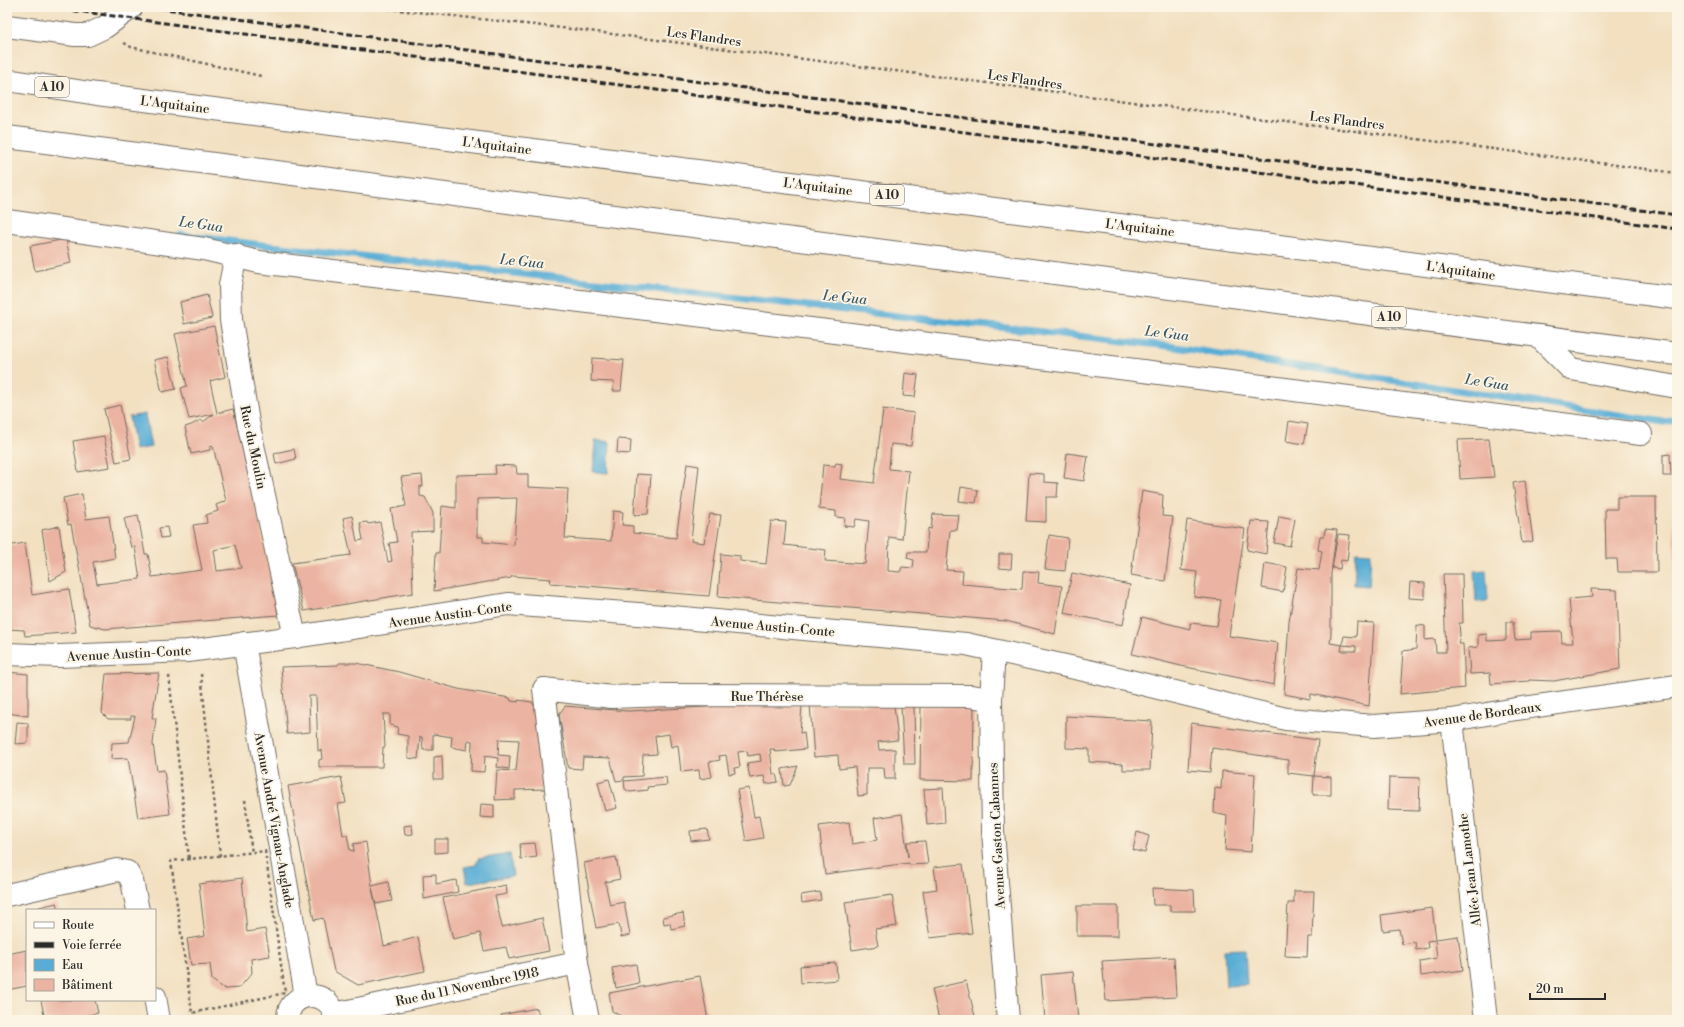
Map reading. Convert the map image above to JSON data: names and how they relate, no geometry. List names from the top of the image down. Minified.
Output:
{"streets":{"main road":["A 10","L'Aquitaine","Rue du Moulin","Avenue Austin-Conte","Rue Thérèse","Avenue de Bordeaux","Avenue André Vignau-Anglade","Avenue Gaston Cabannes","Allée Jean Lamothe","Rue du 11 Novembre 1918"],"path":["Les Flandres"]},"crossings":[["Rue du Moulin","Avenue Austin-Conte"],["Avenue Austin-Conte","Avenue de Bordeaux"],["Avenue Austin-Conte","Avenue André Vignau-Anglade"],["Avenue Austin-Conte","Avenue Gaston Cabannes"],["Rue Thérèse","Avenue Gaston Cabannes"],["Rue Thérèse","Rue du 11 Novembre 1918"],["Avenue de Bordeaux","Avenue Gaston Cabannes"],["Avenue de Bordeaux","Allée Jean Lamothe"]],"water":["Le Gua"],"legend":["Route","Voie ferrée","Eau","Bâtiment"],"scale_bar":"20 m"}
